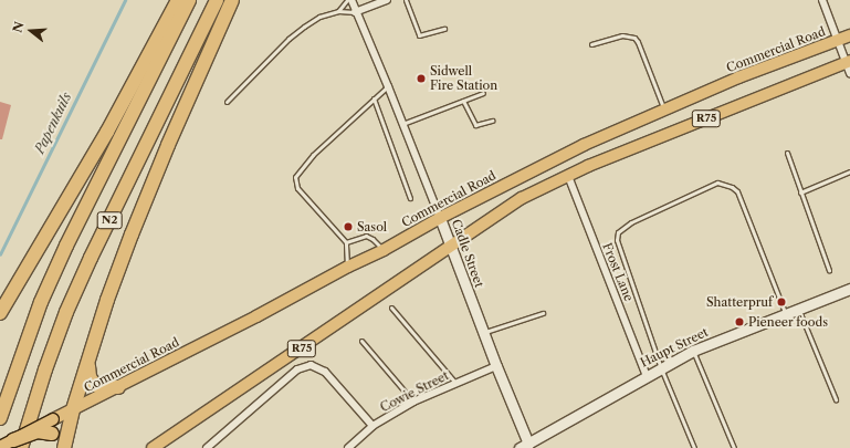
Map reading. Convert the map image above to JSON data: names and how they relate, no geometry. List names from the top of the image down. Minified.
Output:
{"streets":{"highway":["N2"],"main road":["Commercial Road","R75"],"street":["Cadle Street","Frost Lane","Haupt Street","Cowie Street"]},"crossings":[["Commercial Road","N2"],["Commercial Road","Cadle Street"],["R75","Cadle Street"],["R75","Frost Lane"],["Cadle Street","Haupt Street"],["Cadle Street","Cowie Street"],["Frost Lane","Haupt Street"]],"water":["Papenkuils"],"places":["Sidwell Fire Station","Sasol","Shatterpruf","Pieneer foods"],"north":"left"}
